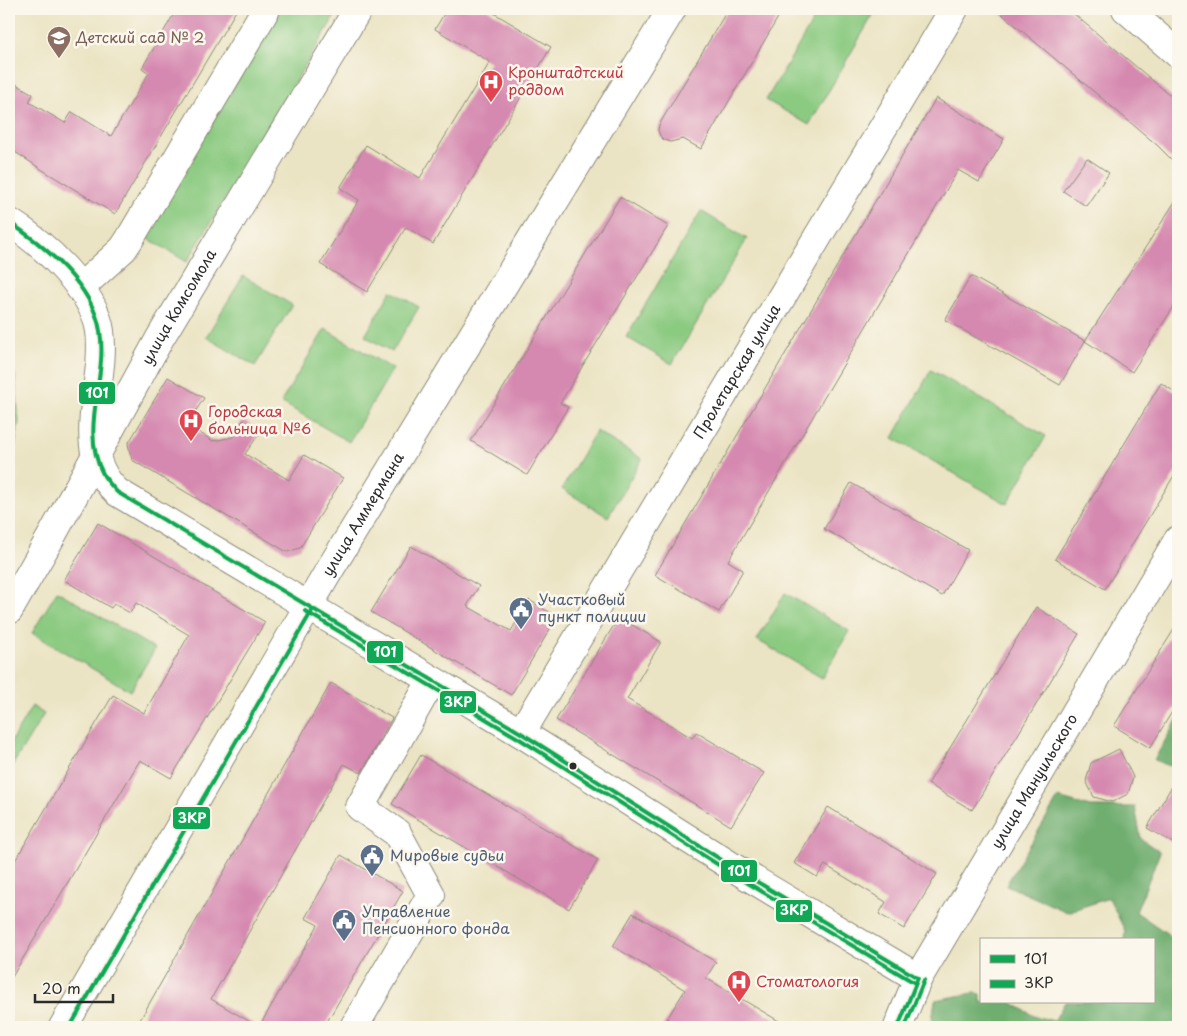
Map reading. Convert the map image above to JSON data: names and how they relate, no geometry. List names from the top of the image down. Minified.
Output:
{"streets":{"street":["улица Комсомола","Пролетарская улица","улица Аммермана","улица Мануильского"]},"places":{"school or university":["Детский сад № 2"],"hospital":["Кронштадтский роддом","Городская больница №6","Стоматология"],"public building":["Участковый пункт полиции","Мировые судьи","Управление Пенсионного фонда"]},"lines":["transit line 101","transit line 3КР"],"legend":["101","3КР"],"scale_bar":"20 m"}
